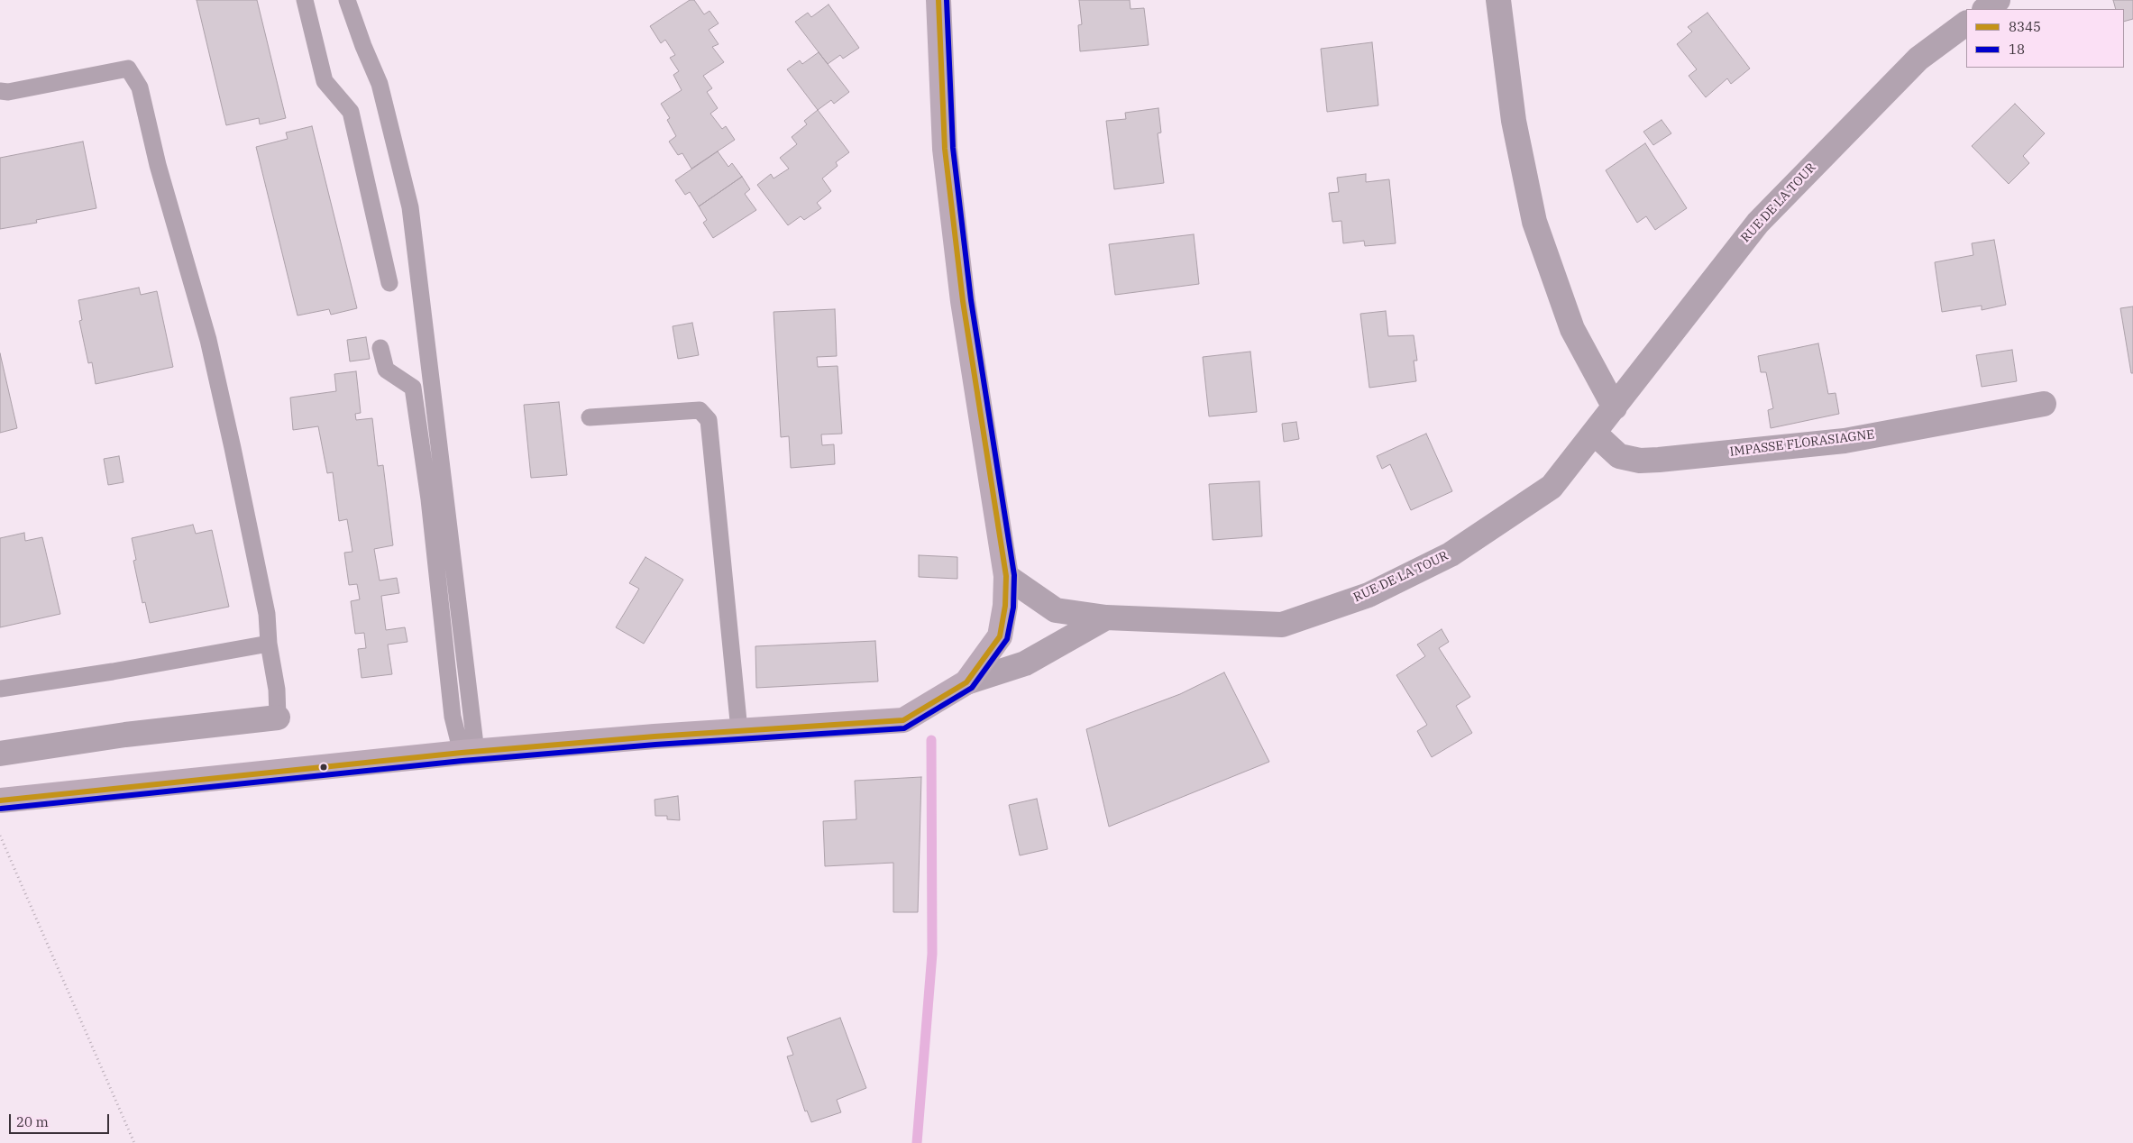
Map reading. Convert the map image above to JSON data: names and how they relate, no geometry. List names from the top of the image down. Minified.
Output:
{"streets":{"street":["RUE DE LA TOUR","IMPASSE FLORASIAGNE"]},"crossings":[["RUE DE LA TOUR","IMPASSE FLORASIAGNE"]],"lines":["transit line 8345","transit line 18"],"legend":["8345","18"],"scale_bar":"20 m"}
